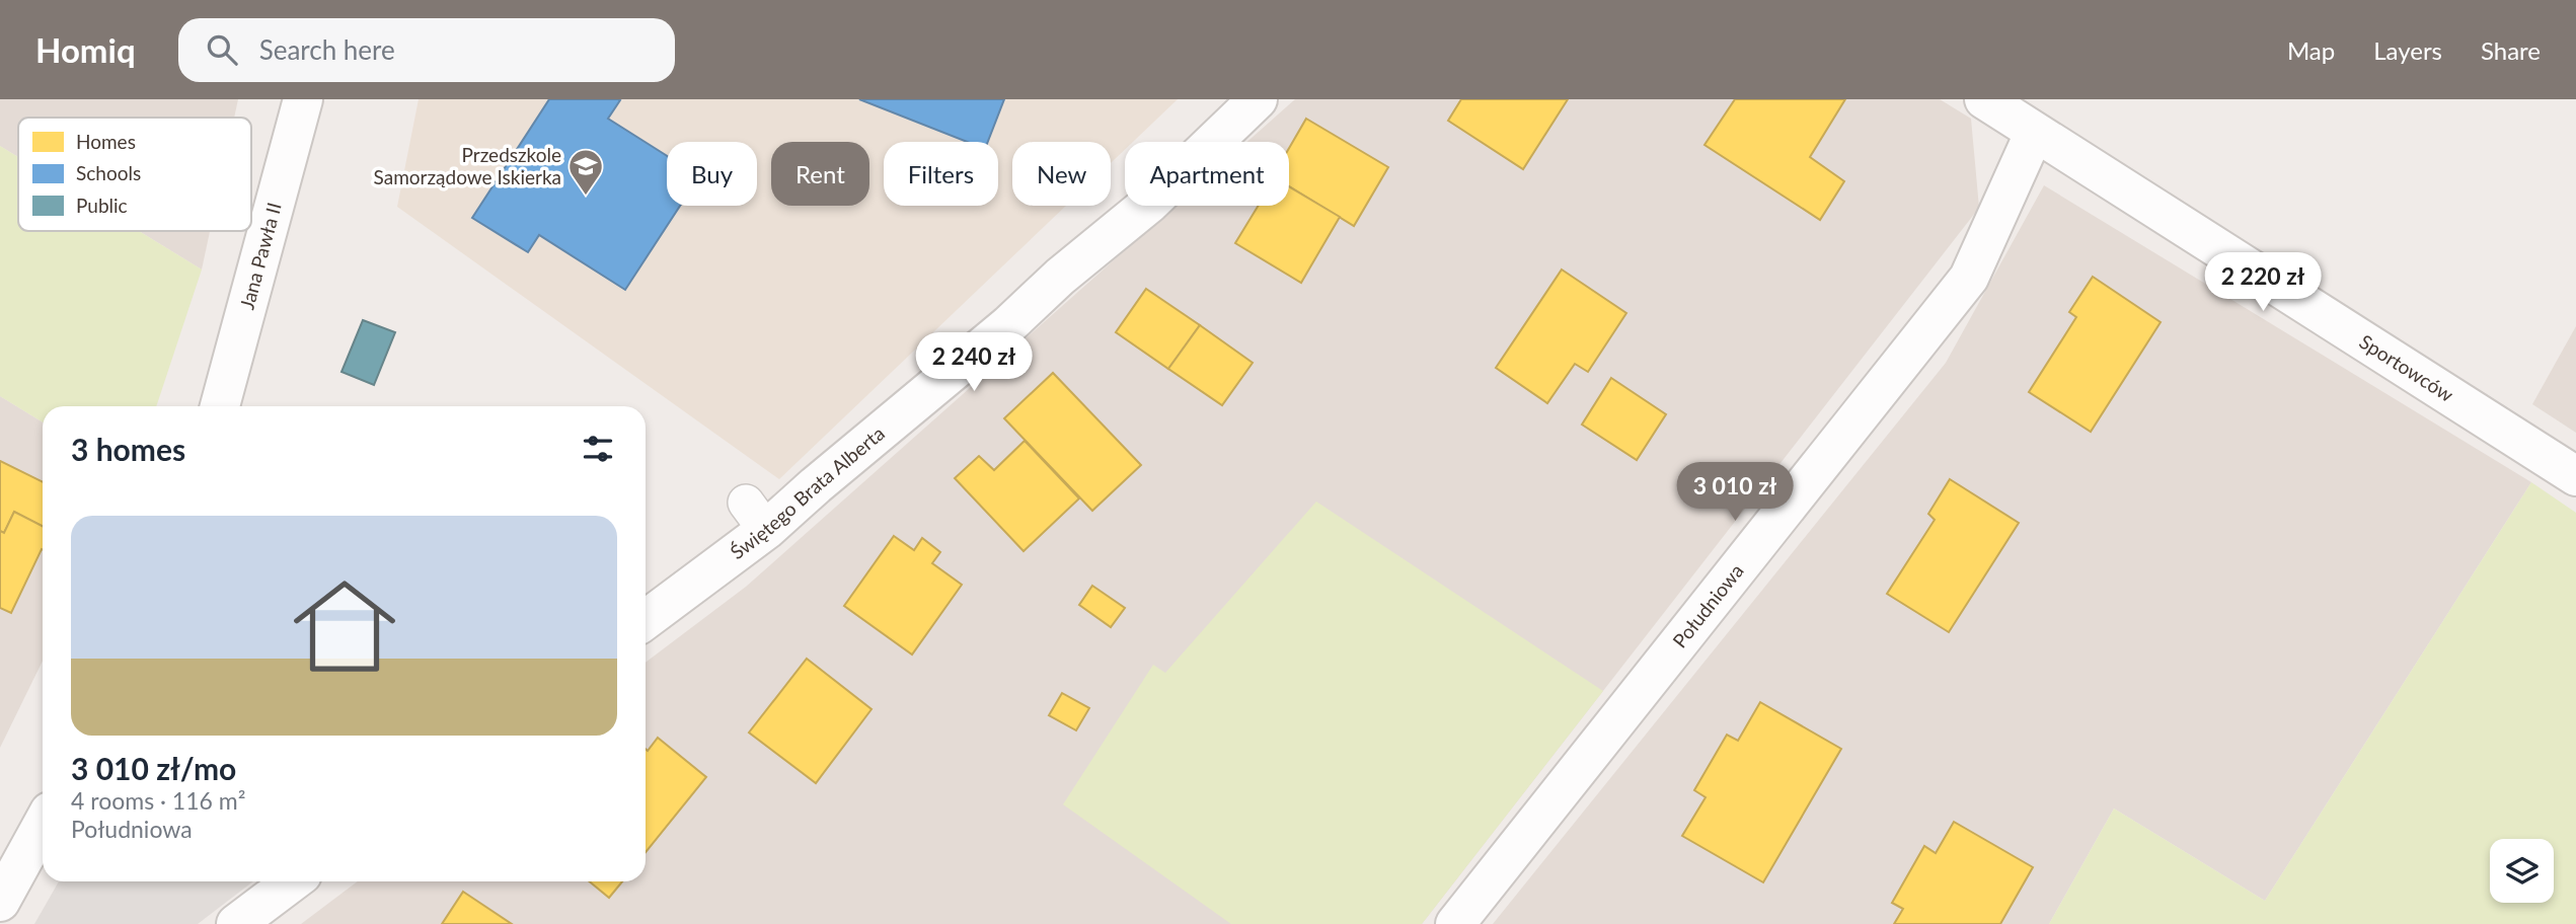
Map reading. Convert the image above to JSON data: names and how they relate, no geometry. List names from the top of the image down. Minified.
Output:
{"streets":{"street":["Jana Pawła II","Sportowców","Świętego Brata Alberta","Południowa"]},"crossings":[["Sportowców","Południowa"]],"places":{"school or university":["Przedszkole Samorządowe Iskierka"]},"legend":["Homes","Schools","Public"],"page":{"header":"Homiq","search":"Search here","nav":["Map","Layers","Share"],"chip":["Buy","Rent","Filters","New","Apartment"],"price":["2 220 zł","2 240 zł","3 010 zł"],"heading":"3 homes","list":[{"name":"3 010 zł/mo","note":"4 rooms · 116 m² · Południowa"}]}}
